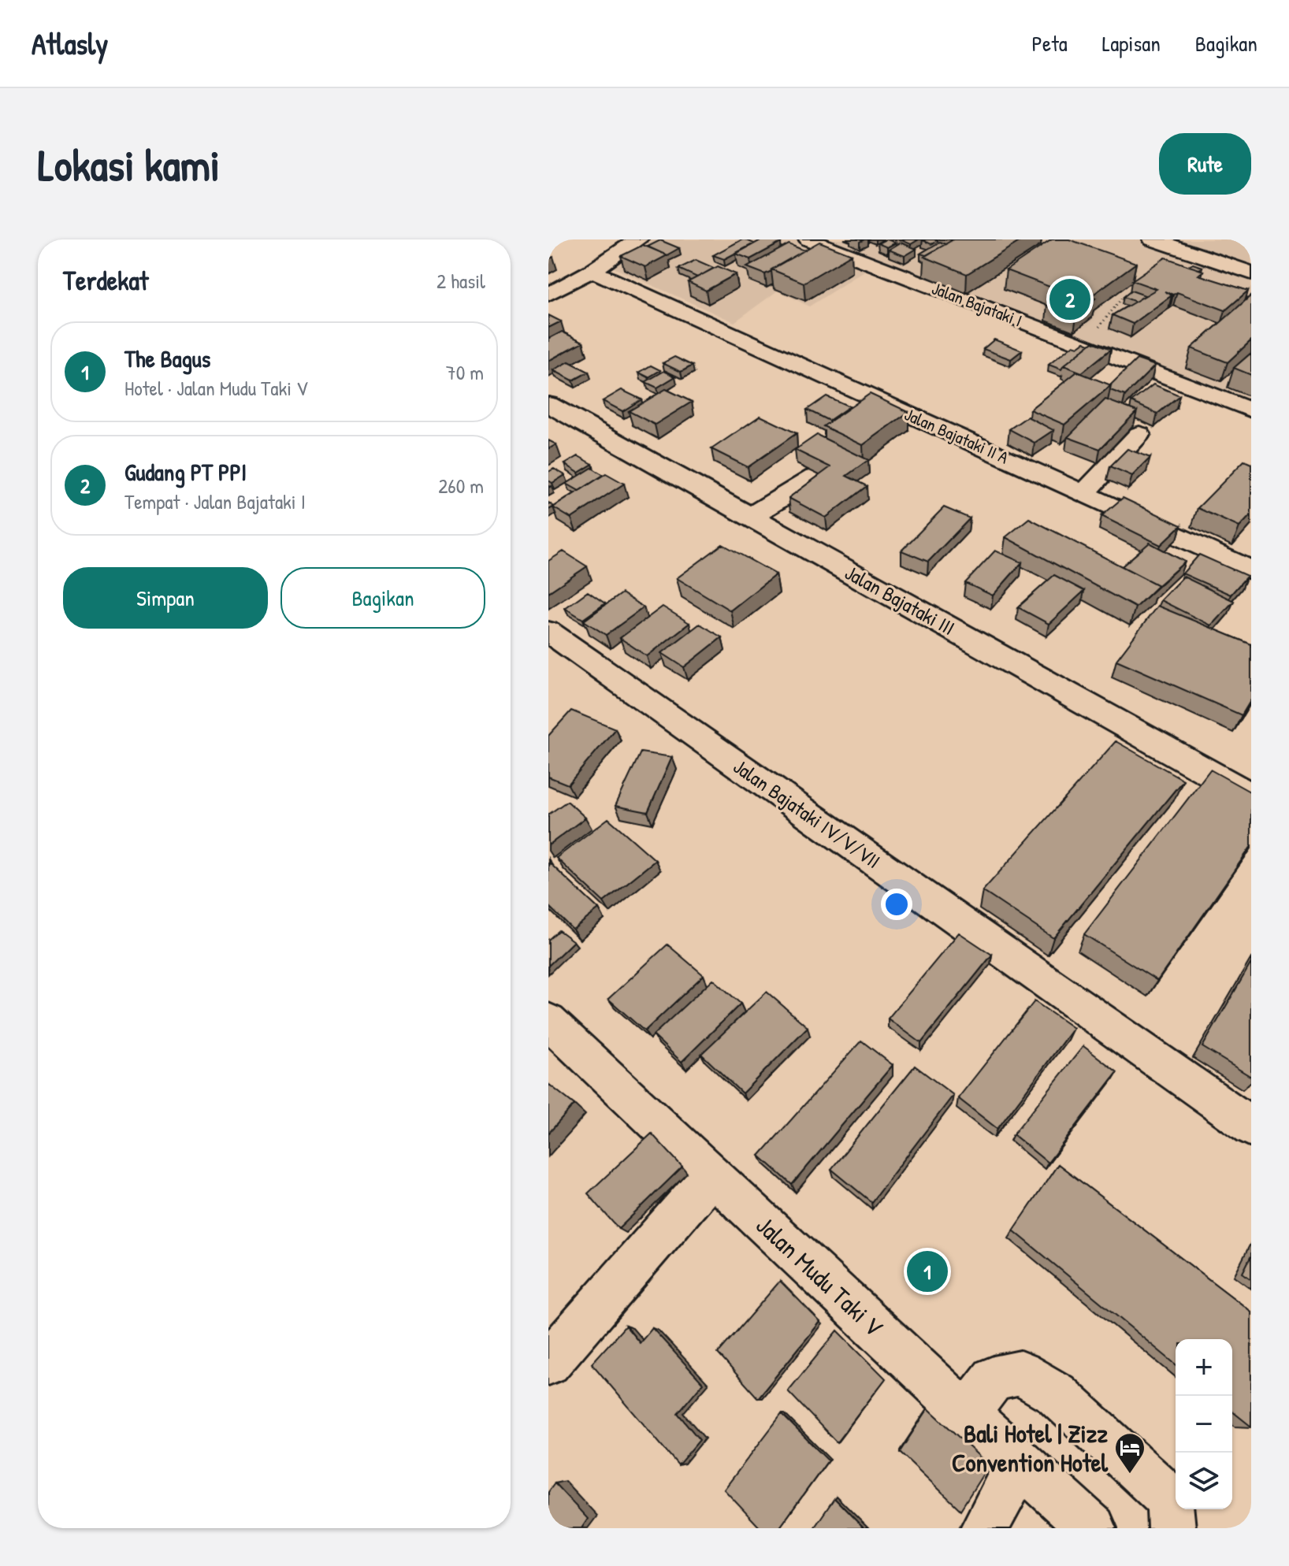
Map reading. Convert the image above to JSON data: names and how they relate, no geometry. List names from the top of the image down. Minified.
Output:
{"streets":{"street":["Jalan Bajataki I","Jalan Bajataki II A","Jalan Bajataki III","Jalan Bajataki IV/V/VII","Jalan Mudu Taki V"]},"places":{"hotel":["Bali Hotel | Zizz Convention Hotel"]},"page":{"header":"Atlasly","nav":["Peta","Lapisan","Bagikan"],"buttons":["Rute",["Simpan","Bagikan"]],"title":"Lokasi kami","heading":["Terdekat","2 hasil"],"pins":["2","1"],"list":[{"mark":"1","name":"The Bagus","note":"Hotel · Jalan Mudu Taki V","value":"70 m"},{"mark":"2","name":"Gudang PT PPI","note":"Tempat · Jalan Bajataki I","value":"260 m"}],"map_buttons":["+","−"]}}
